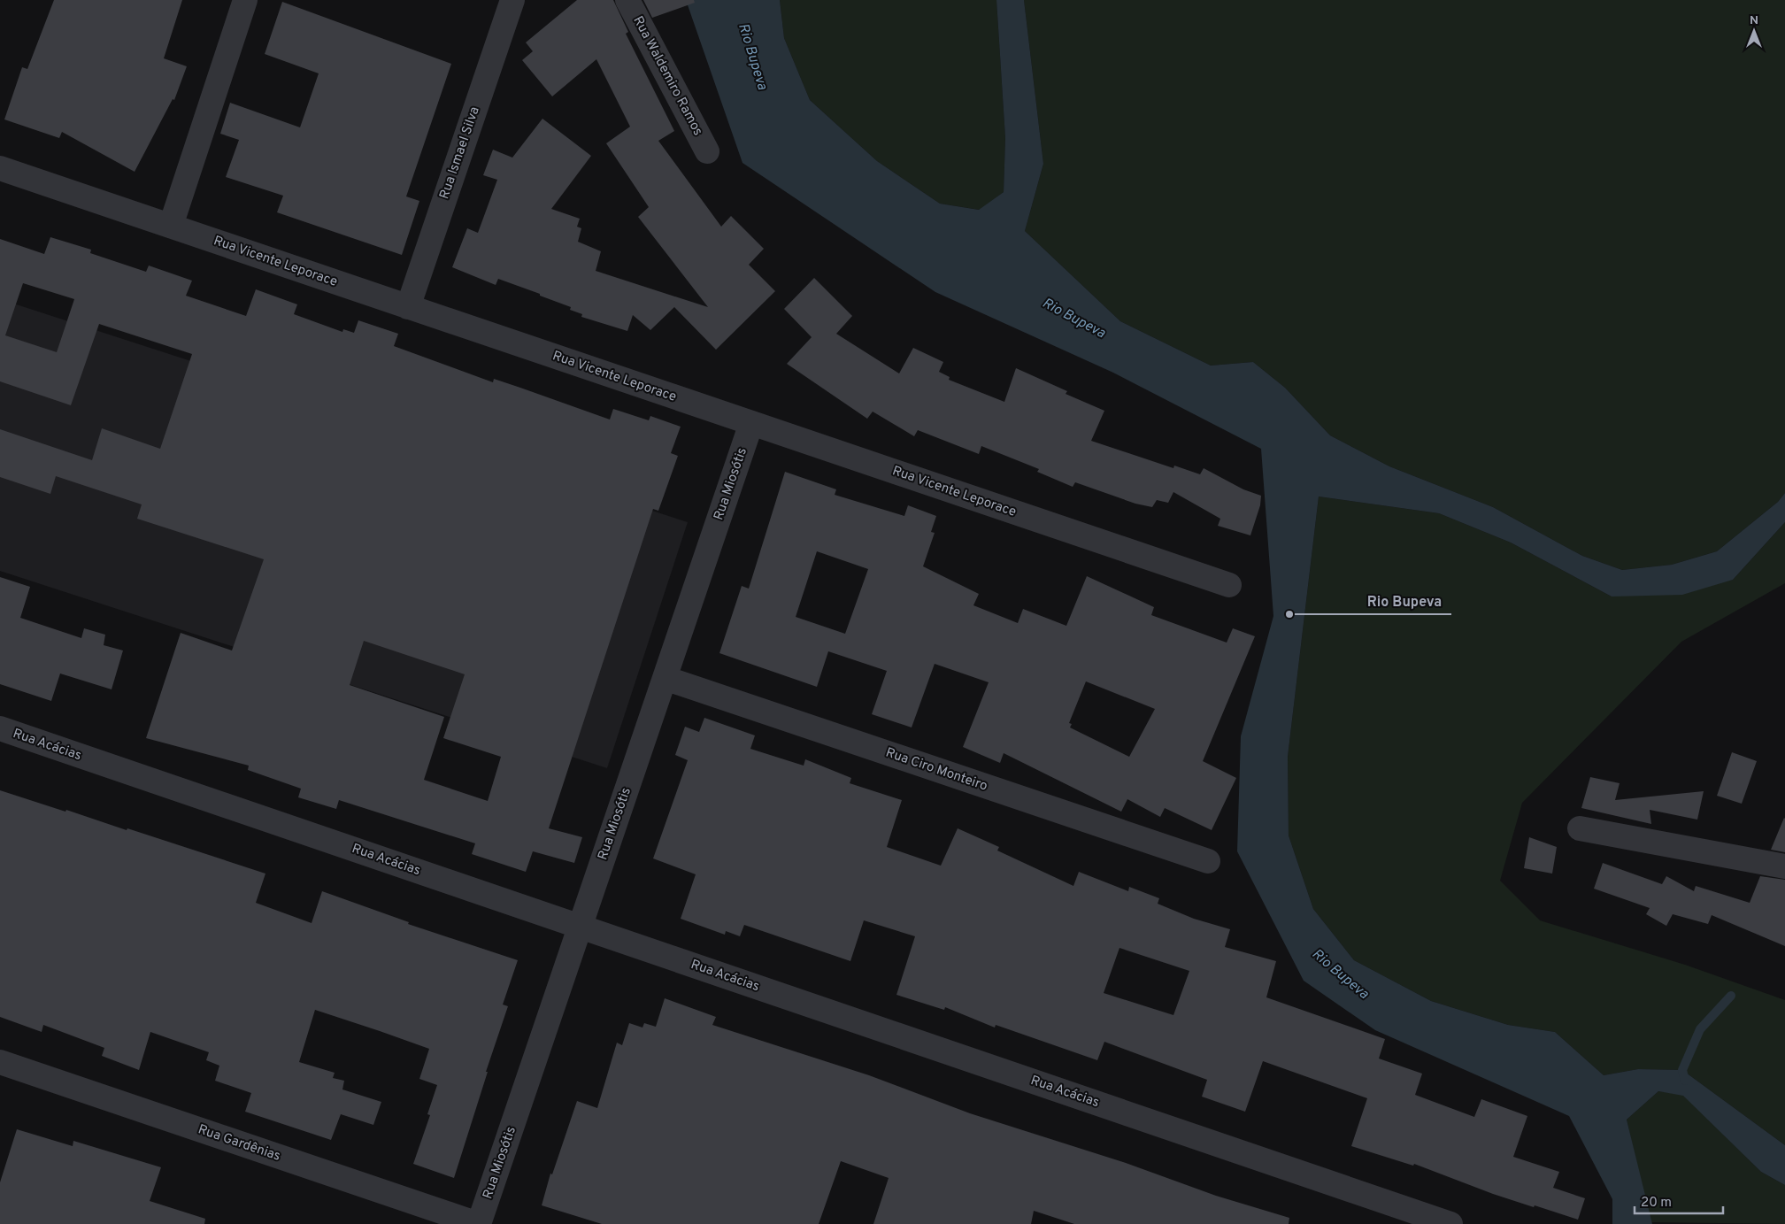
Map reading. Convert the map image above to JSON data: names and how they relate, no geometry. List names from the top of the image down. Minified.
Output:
{"streets":{"street":["Rua Waldemiro Ramos","Rua Ismael Silva","Rua Vicente Leporace","Rua Miosótis","Rua Acácias","Rua Ciro Monteiro","Rua Gardênias"]},"crossings":[["Rua Ismael Silva","Rua Vicente Leporace"],["Rua Vicente Leporace","Rua Miosótis"],["Rua Miosótis","Rua Acácias"],["Rua Miosótis","Rua Ciro Monteiro"],["Rua Miosótis","Rua Gardênias"]],"water":["Rio Bupeva"],"places":["Rio Bupeva"],"scale_bar":"20 m","north":"top"}
